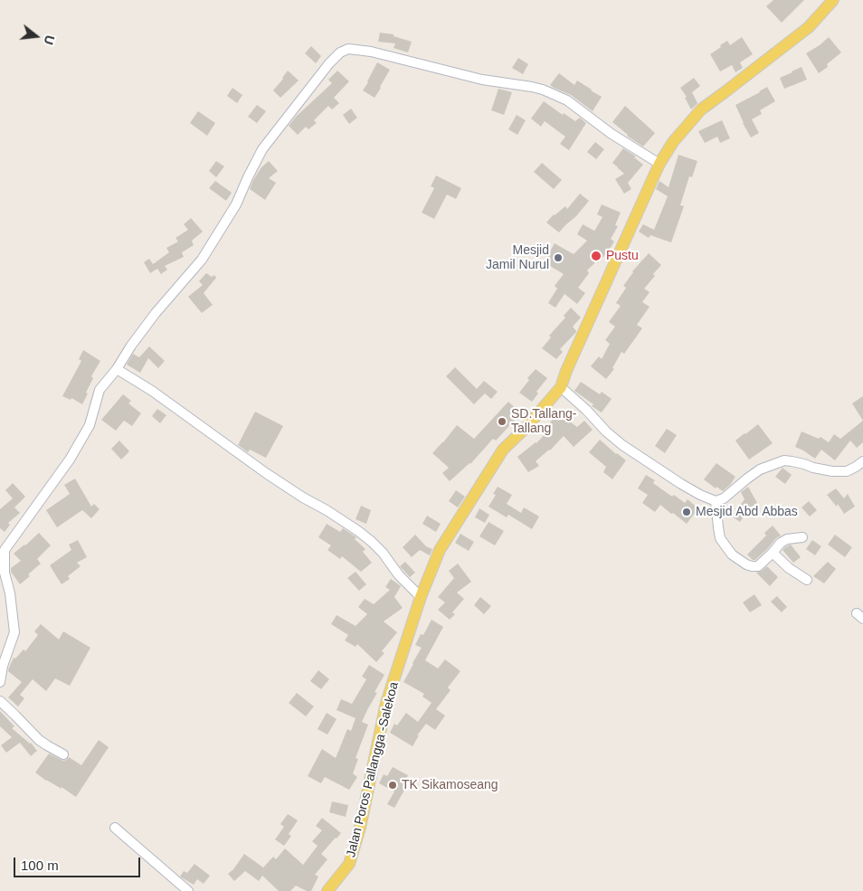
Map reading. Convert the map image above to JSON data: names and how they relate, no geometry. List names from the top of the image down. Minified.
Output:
{"streets":{"main road":["Jalan Poros Pallangga -Salekoa"]},"places":["Pustu","Mesjid Jamil Nurul","SD.Tallang- Tallang","Mesjid Abd Abbas","TK Sikamoseang"],"scale_bar":"100 m","north":"right"}
